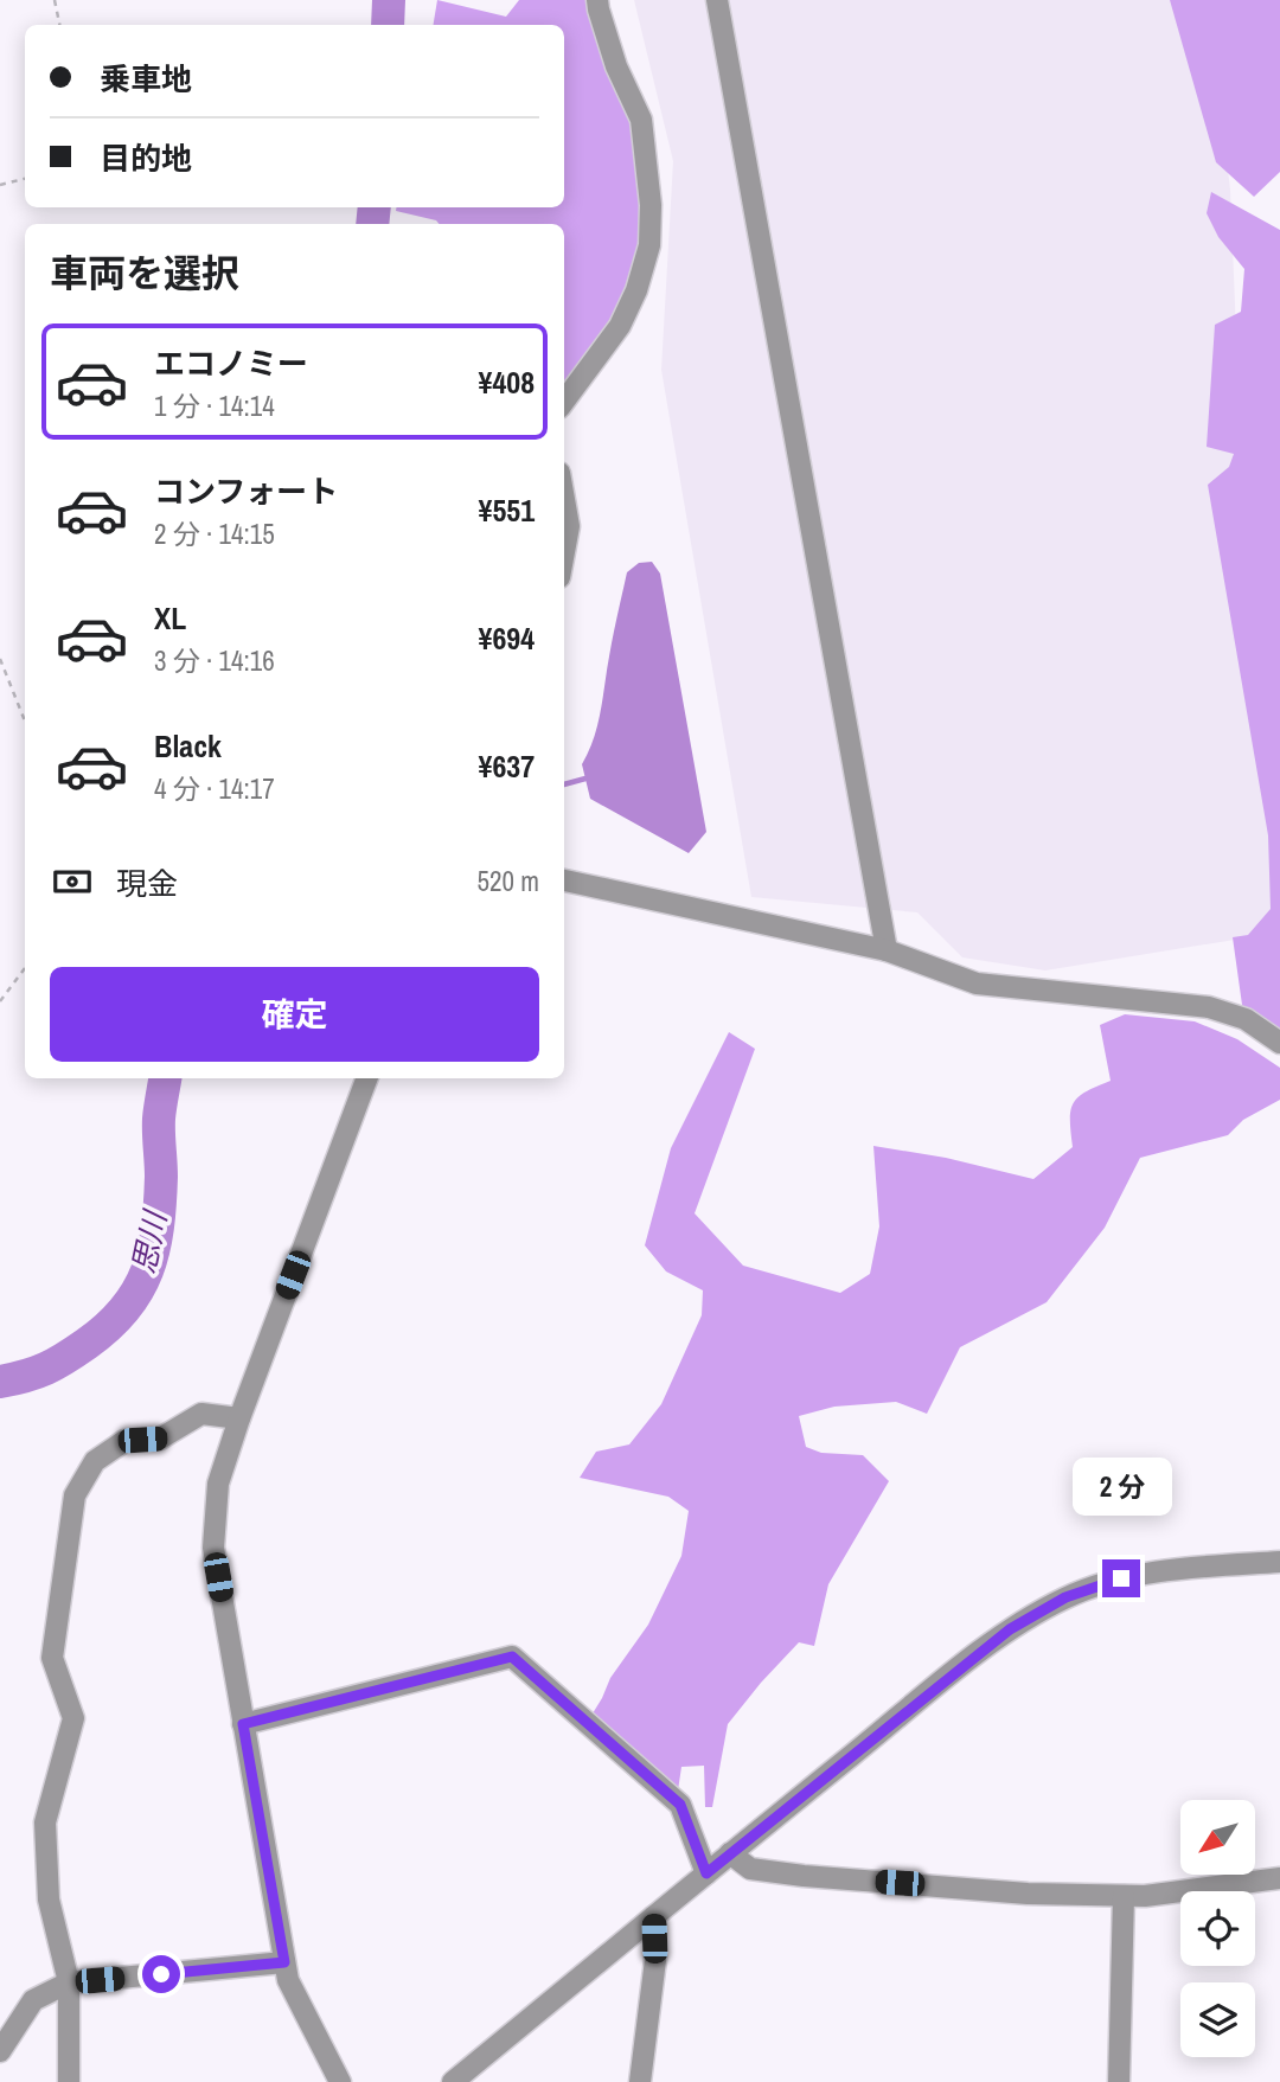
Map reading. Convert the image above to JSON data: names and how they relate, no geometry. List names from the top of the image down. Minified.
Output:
{"water":["思川"],"north":"bottom left","page":{"banner":["乗車地","目的地"],"heading":"車両を選択","list":[{"name":"エコノミー","note":"1 分 · 14:14","value":"¥408"},{"name":"コンフォート","note":"2 分 · 14:15","value":"¥551"},{"name":"XL","note":"3 分 · 14:16","value":"¥694"},{"name":"Black","note":"4 分 · 14:17","value":"¥637"}],"pay":["現金","520 m"],"buttons":"確定","bubble":"2 分"}}
